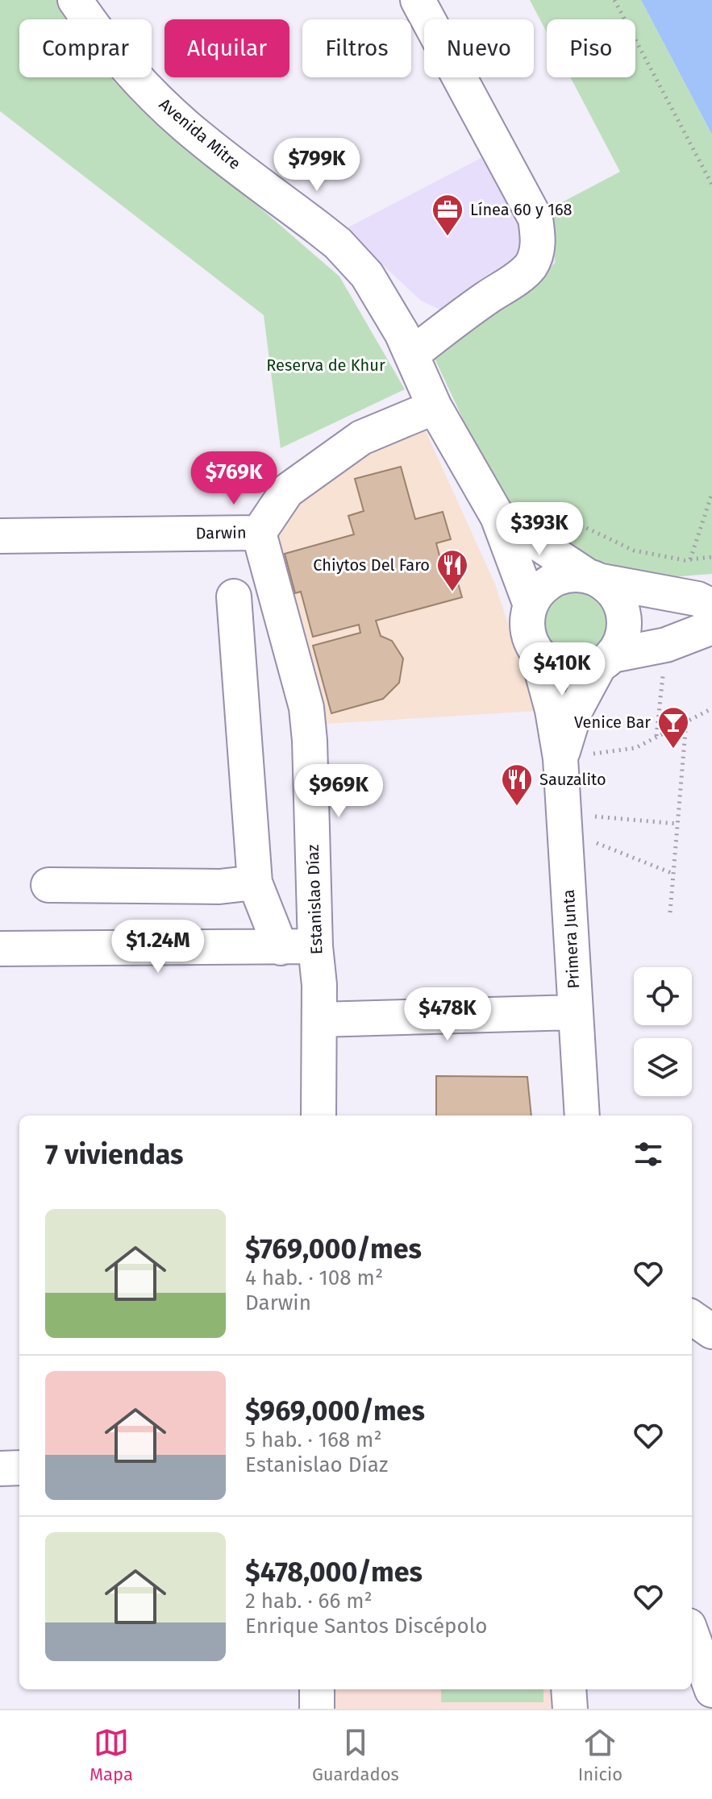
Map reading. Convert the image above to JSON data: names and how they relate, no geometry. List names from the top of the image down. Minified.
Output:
{"streets":{"street":["Avenida Mitre","Darwin","Estanislao Díaz","Primera Junta"]},"crossings":[["Avenida Mitre","Darwin"],["Avenida Mitre","Primera Junta"],["Darwin","Estanislao Díaz"]],"parks":["Reserva de Khur"],"places":{"office":["Línea 60 y 168"],"restaurant":["Chiytos Del Faro","Sauzalito"],"bar":["Venice Bar"]},"page":{"chip":["Comprar","Alquilar","Filtros","Nuevo","Piso"],"price":["$799K","$769K","$393K","$410K","$969K","$1.24M","$478K"],"heading":"7 viviendas","list":[{"name":"$769,000/mes","note":"4 hab. · 108 m² · Darwin"},{"name":"$969,000/mes","note":"5 hab. · 168 m² · Estanislao Díaz"},{"name":"$478,000/mes","note":"2 hab. · 66 m² · Enrique Santos Discépolo"}],"tabs":["Mapa","Guardados","Inicio"]}}
